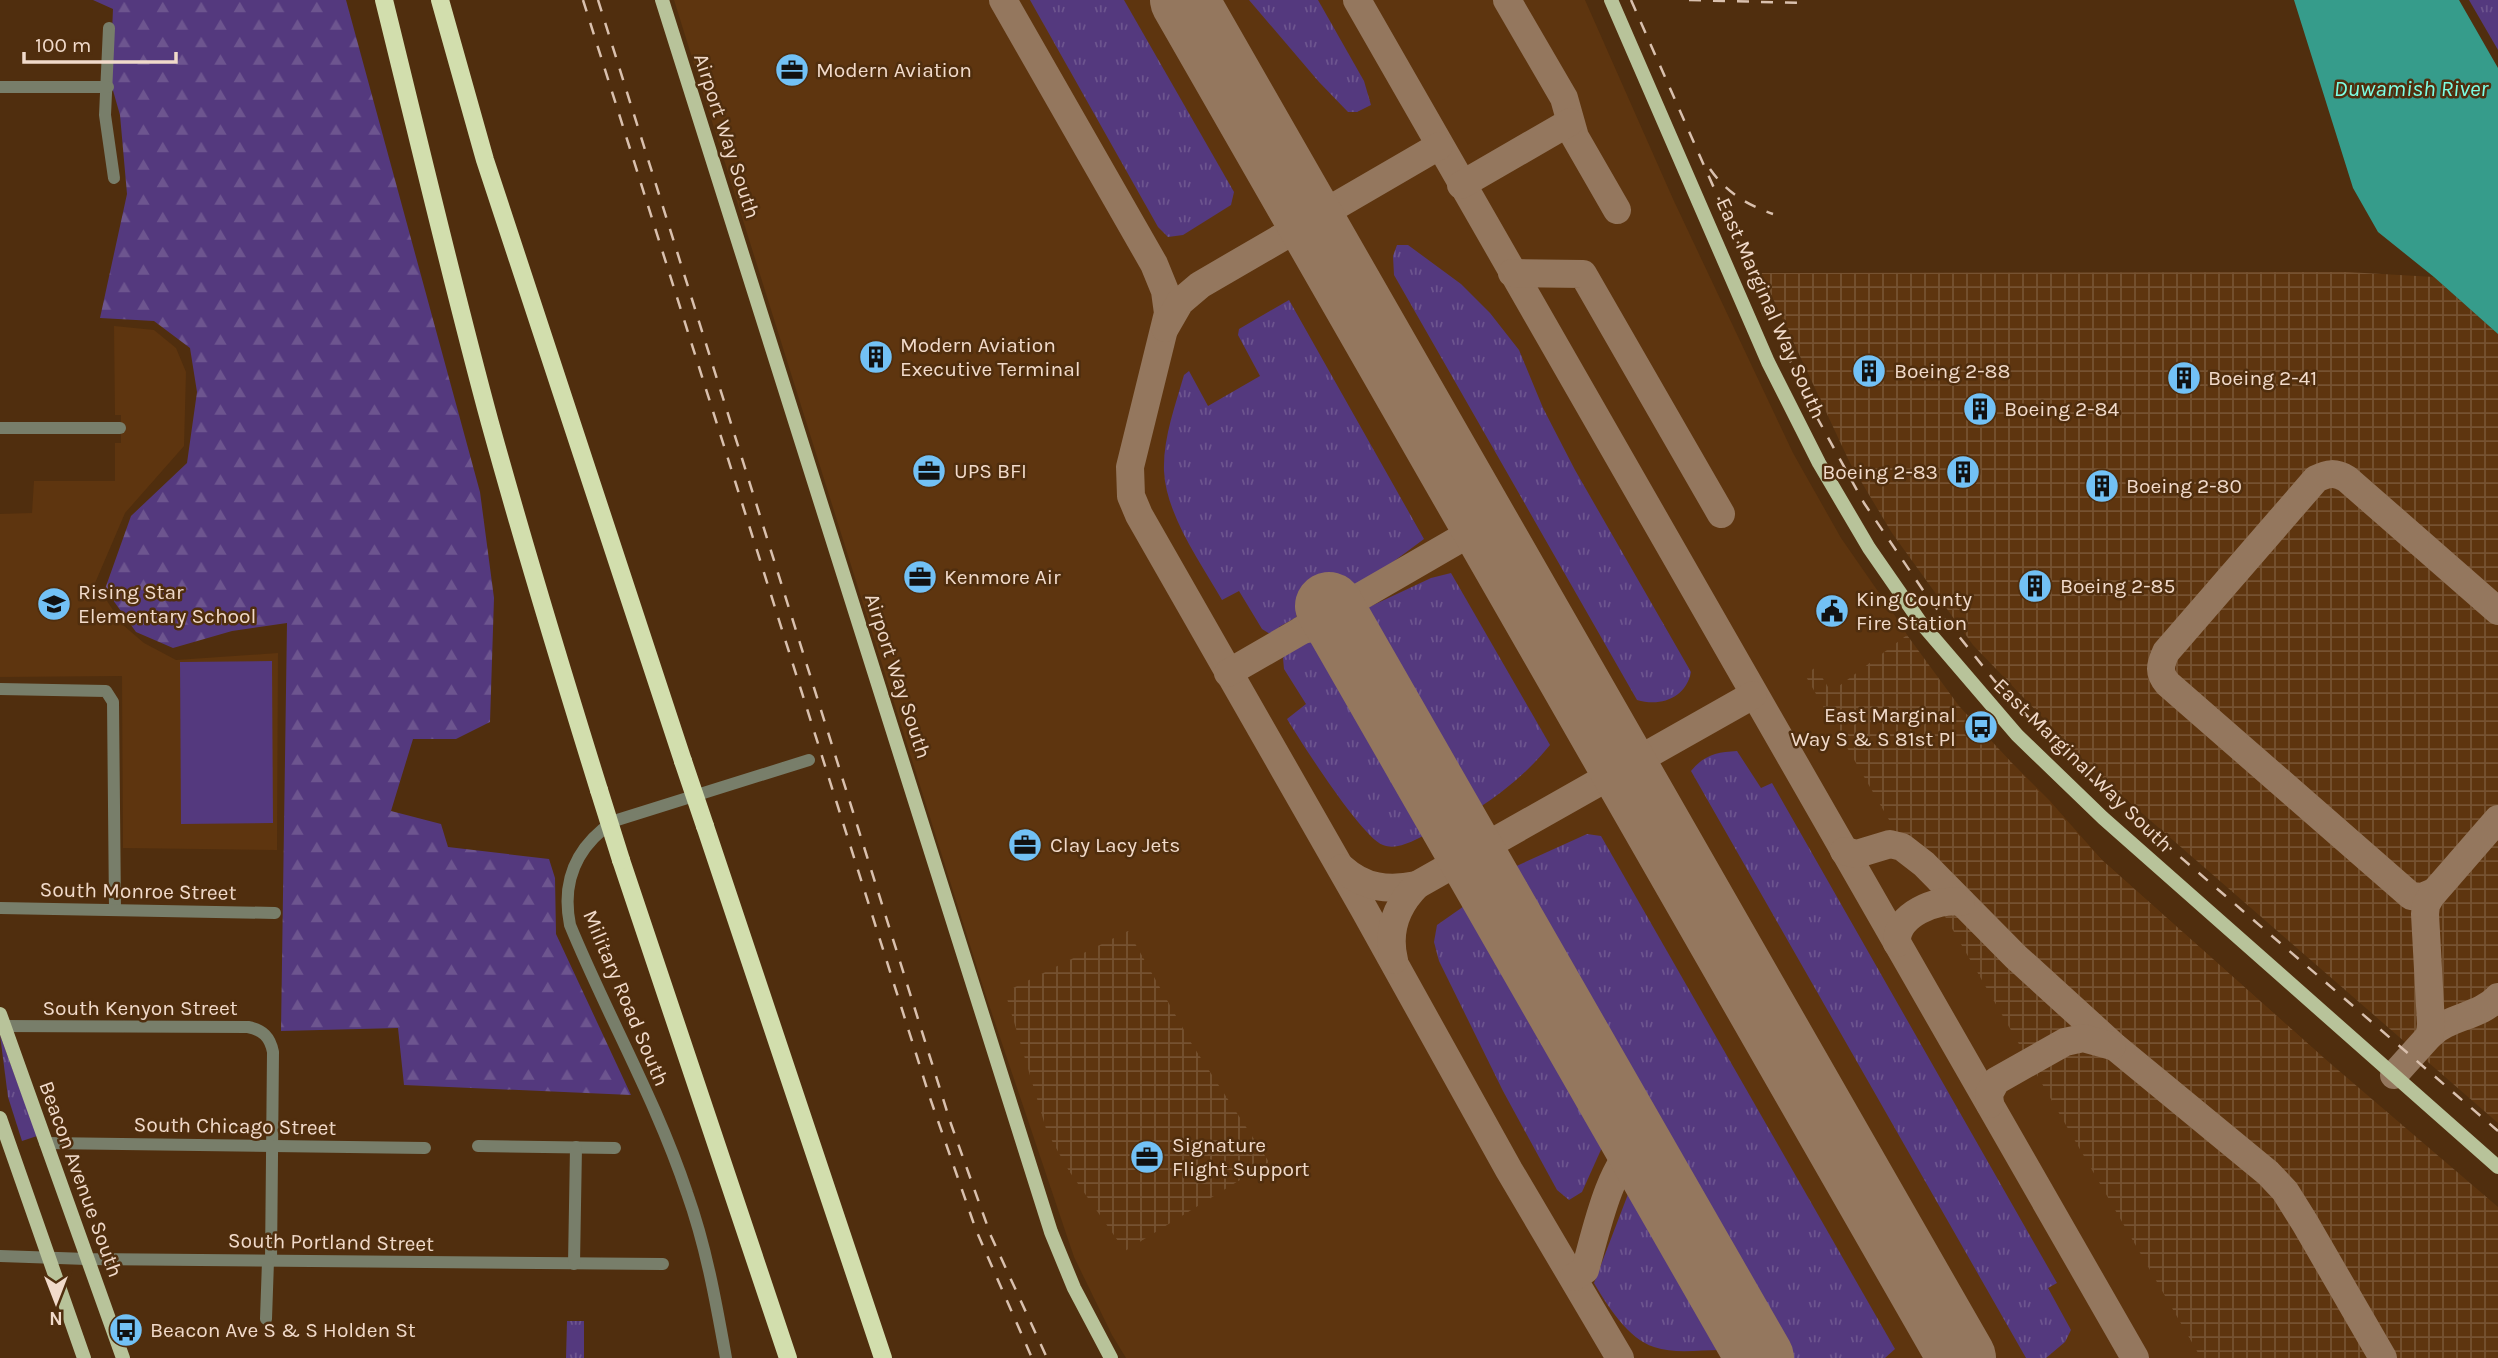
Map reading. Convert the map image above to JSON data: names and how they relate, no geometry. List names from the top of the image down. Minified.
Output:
{"streets":{"main road":["Airport Way South","East Marginal Way South","Beacon Avenue South"],"street":["South Monroe Street","Military Road South","South Kenyon Street","South Chicago Street","South Portland Street"]},"crossings":[["South Kenyon Street","South Chicago Street"],["South Kenyon Street","Beacon Avenue South"],["South Chicago Street","Beacon Avenue South"],["Beacon Avenue South","South Portland Street"]],"water":["Duwamish River"],"places":{"office":["Modern Aviation","UPS BFI","Kenmore Air","Clay Lacy Jets","Signature Flight Support"],"building":["Modern Aviation Executive Terminal","Boeing 2-88","Boeing 2-41","Boeing 2-84","Boeing 2-83","Boeing 2-80","Boeing 2-85"],"school or university":["Rising Star Elementary School"],"public building":["King County Fire Station"],"bus stop":["East Marginal Way S & S 81st Pl","Beacon Ave S & S Holden St"]},"scale_bar":"100 m","north":"bottom"}
